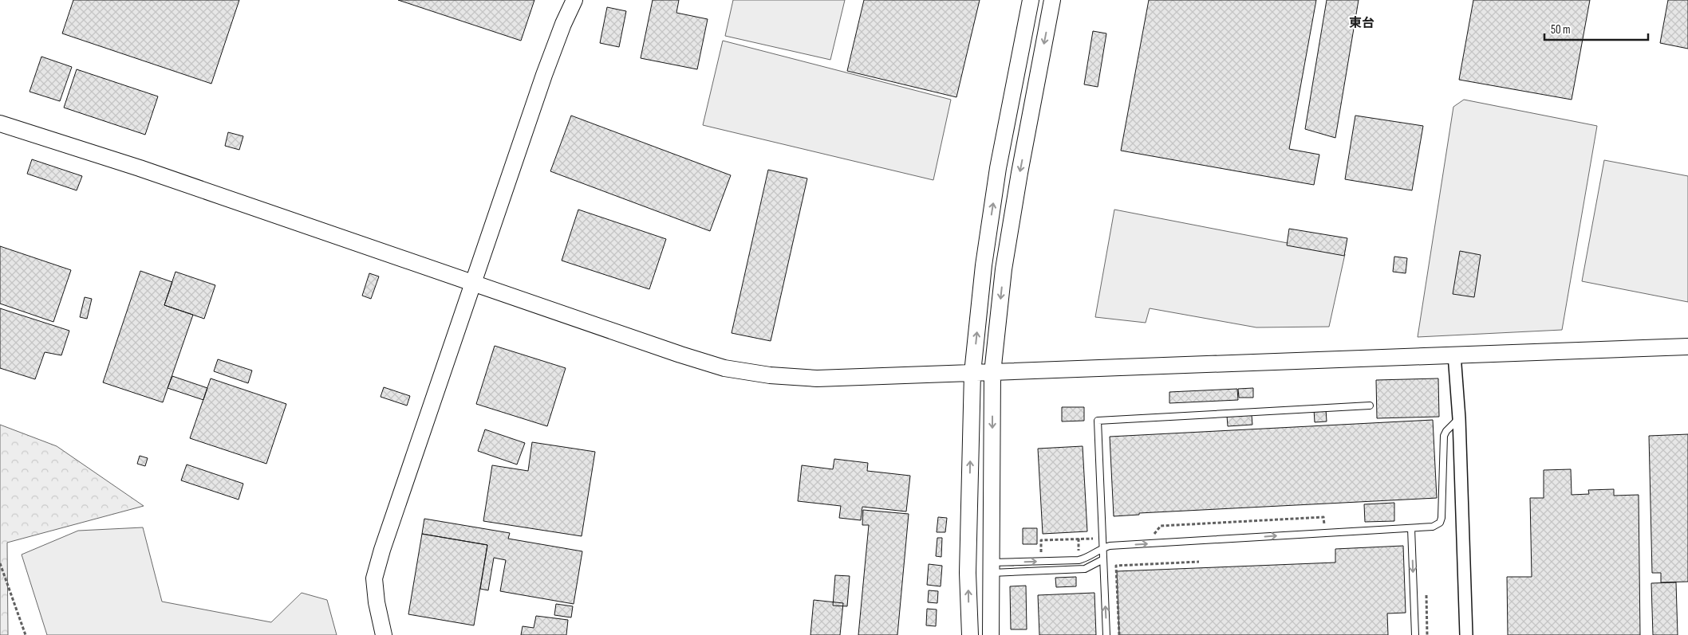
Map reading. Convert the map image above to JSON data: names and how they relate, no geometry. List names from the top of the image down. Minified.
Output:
{"districts":["東台"],"scale_bar":"50 m"}
